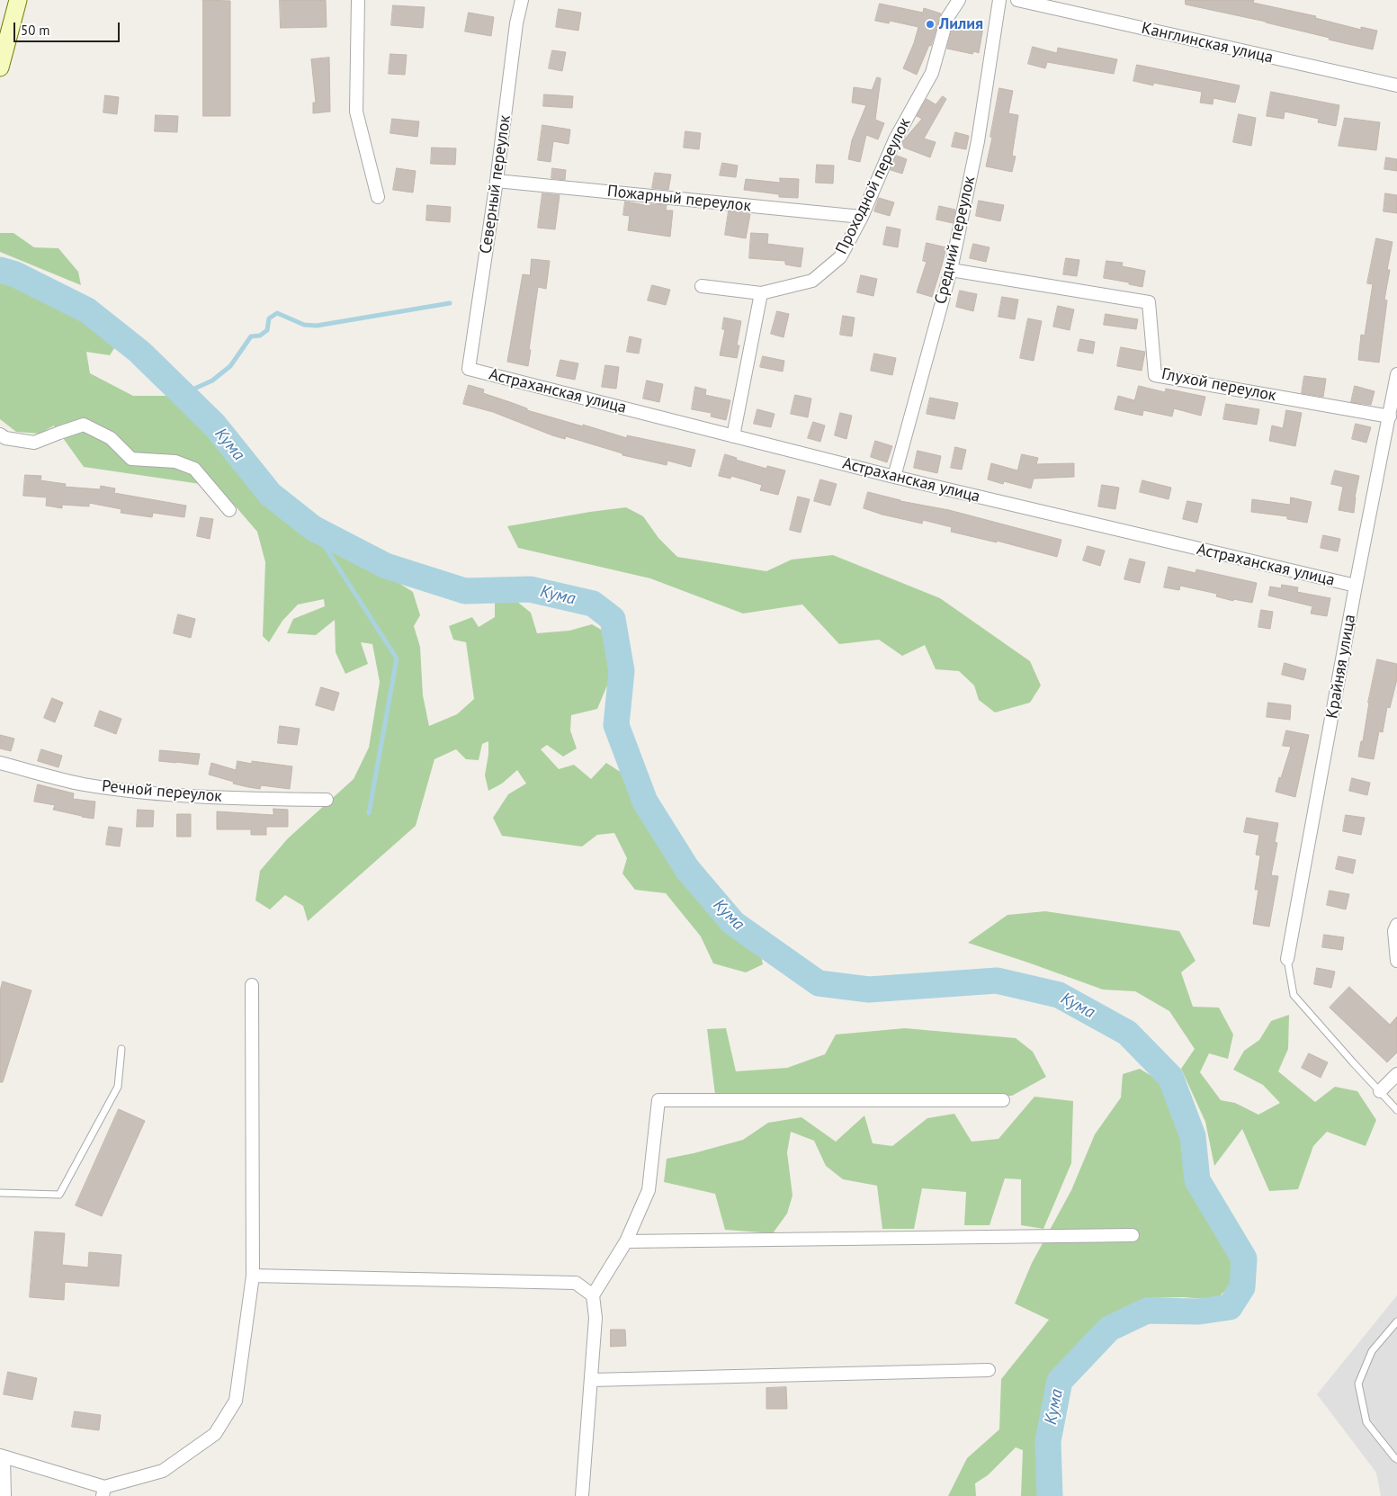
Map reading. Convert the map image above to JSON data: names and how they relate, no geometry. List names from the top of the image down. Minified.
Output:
{"streets":{"street":["Канглинская улица","Северный переулок","Проходной переулок","Пожарный переулок","Средний переулок","Глухой переулок","Астраханская улица","Крайняя улица","Речной переулок"]},"crossings":[["Северный переулок","Пожарный переулок"],["Северный переулок","Астраханская улица"],["Проходной переулок","Пожарный переулок"],["Средний переулок","Глухой переулок"],["Средний переулок","Астраханская улица"],["Глухой переулок","Крайняя улица"],["Астраханская улица","Крайняя улица"]],"water":["Кума"],"places":["Лилия"],"scale_bar":"50 m"}
